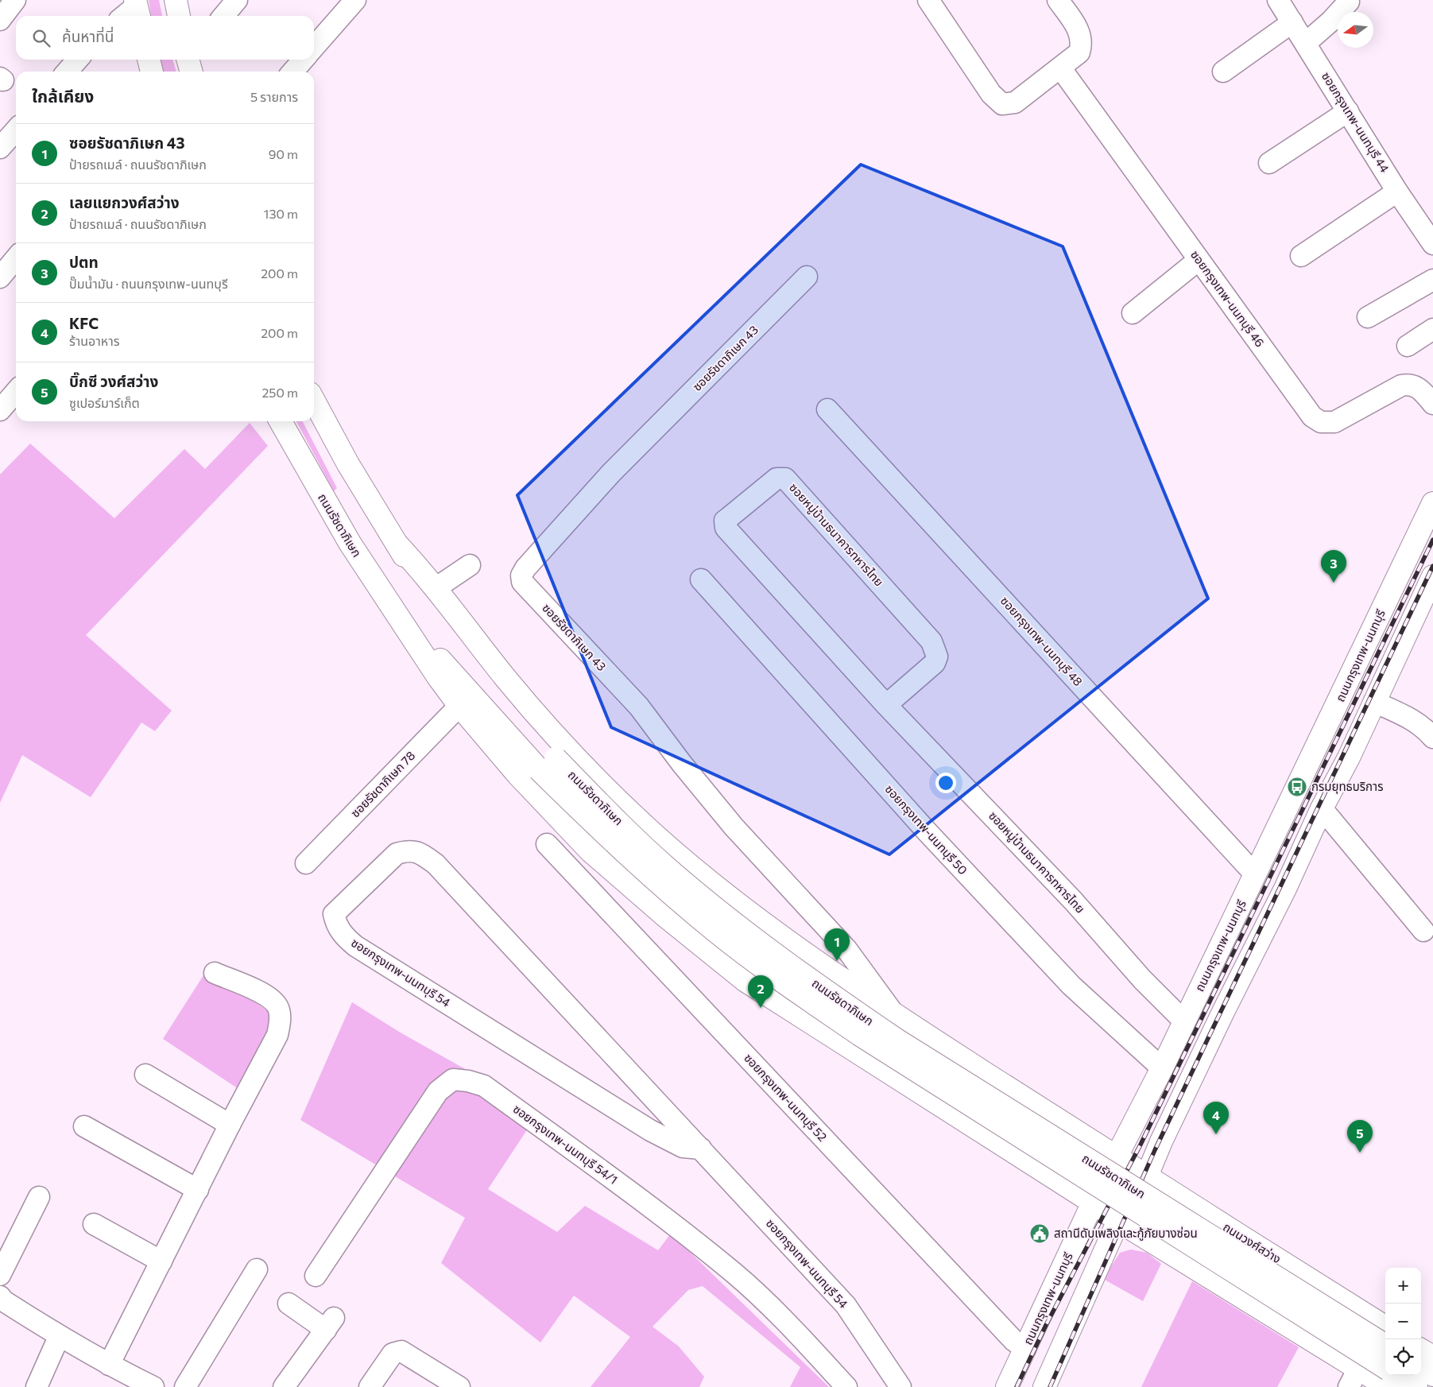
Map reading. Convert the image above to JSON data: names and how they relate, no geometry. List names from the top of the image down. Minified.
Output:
{"streets":{"main road":["ถนนรัชดาภิเษก","ถนนกรุงเทพ-นนทบุรี","ถนนวงศ์สว่าง"],"street":["ซอยกรุงเทพ-นนทบุรี 44","ซอยกรุงเทพ-นนทบุรี 46","ซอยรัชดาภิเษก 43","ซอยหมู่บ้านธนาคารทหารไทย","ซอยกรุงเทพ-นนทบุรี 48","ซอยรัชดาภิเษก 78","ซอยกรุงเทพ-นนทบุรี 50","ซอยกรุงเทพ-นนทบุรี 54","ซอยกรุงเทพ-นนทบุรี 52","ซอยกรุงเทพ-นนทบุรี 54/1"]},"crossings":[["ซอยรัชดาภิเษก 43","ถนนรัชดาภิเษก"],["ถนนรัชดาภิเษก","ถนนกรุงเทพ-นนทบุรี"],["ถนนรัชดาภิเษก","ซอยรัชดาภิเษก 78"],["ถนนรัชดาภิเษก","ถนนวงศ์สว่าง"],["ซอยหมู่บ้านธนาคารทหารไทย","ถนนกรุงเทพ-นนทบุรี"],["ซอยกรุงเทพ-นนทบุรี 48","ถนนกรุงเทพ-นนทบุรี"],["ถนนกรุงเทพ-นนทบุรี","ซอยกรุงเทพ-นนทบุรี 50"],["ถนนกรุงเทพ-นนทบุรี","ซอยกรุงเทพ-นนทบุรี 52"],["ถนนกรุงเทพ-นนทบุรี","ถนนวงศ์สว่าง"]],"places":{"bus stop":["กรมยุทธบริการ"],"public building":["สถานีดับเพลิงและกู้ภัยบางซ่อน"]},"north":"left","page":{"search":"ค้นหาที่นี่","heading":["ใกล้เคียง","5 รายการ"],"list":[{"mark":"1","name":"ซอยรัชดาภิเษก 43","note":"ป้ายรถเมล์ · ถนนรัชดาภิเษก","value":"90 m"},{"mark":"2","name":"เลยแยกวงศ์สว่าง","note":"ป้ายรถเมล์ · ถนนรัชดาภิเษก","value":"130 m"},{"mark":"3","name":"ปตท","note":"ปั๊มน้ำมัน · ถนนกรุงเทพ-นนทบุรี","value":"200 m"},{"mark":"4","name":"KFC","note":"ร้านอาหาร","value":"200 m"},{"mark":"5","name":"บิ๊กซี วงศ์สว่าง","note":"ซูเปอร์มาร์เก็ต","value":"250 m"}],"pins":["3","1","2","4","5"],"map_buttons":["+","−"]}}
